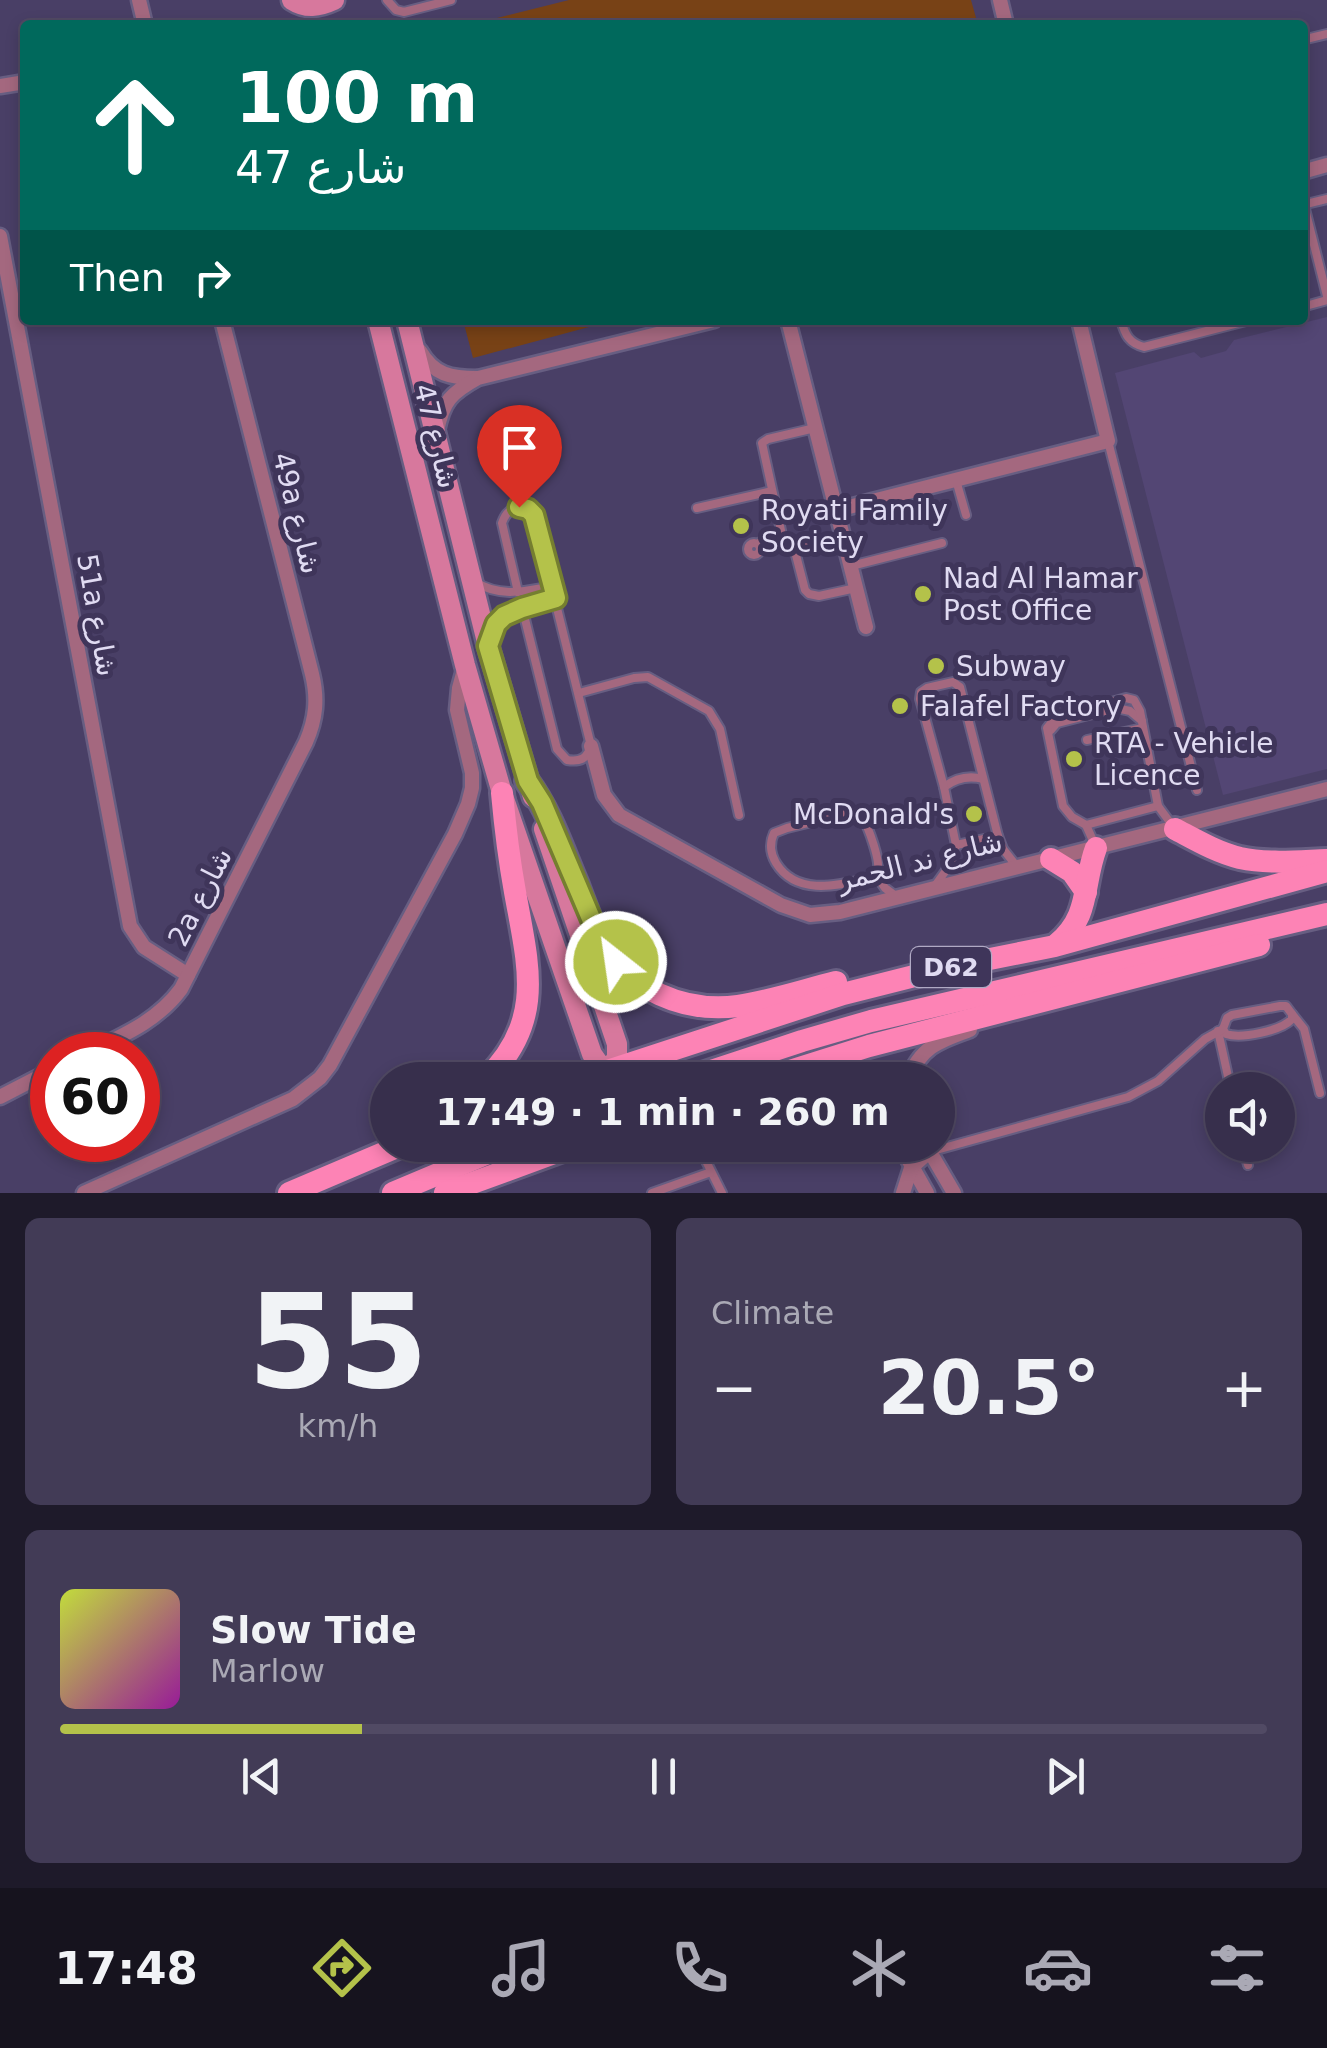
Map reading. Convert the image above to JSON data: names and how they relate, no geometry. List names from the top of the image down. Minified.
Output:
{"streets":{"main road":["D62"],"street":["شارع 47","49a شارع","51a شارع","شارع ند الحمر","2a شارع"]},"crossings":[["49a شارع","2a شارع"],["51a شارع","2a شارع"]],"places":["Royati Family Society","Nad Al Hamar Post Office","Subway","Falafel Factory","RTA - Vehicle Licence","McDonald's"],"page":{"turn":["100 m","شارع 47"],"then":"Then","limit":"60","trip":"17:49 · 1 min · 260 m","tile":[["55","km/h"],"Climate"],"heat":["−","20.5°","+"],"song":["Slow Tide","Marlow"],"tabs":"17:48"}}
